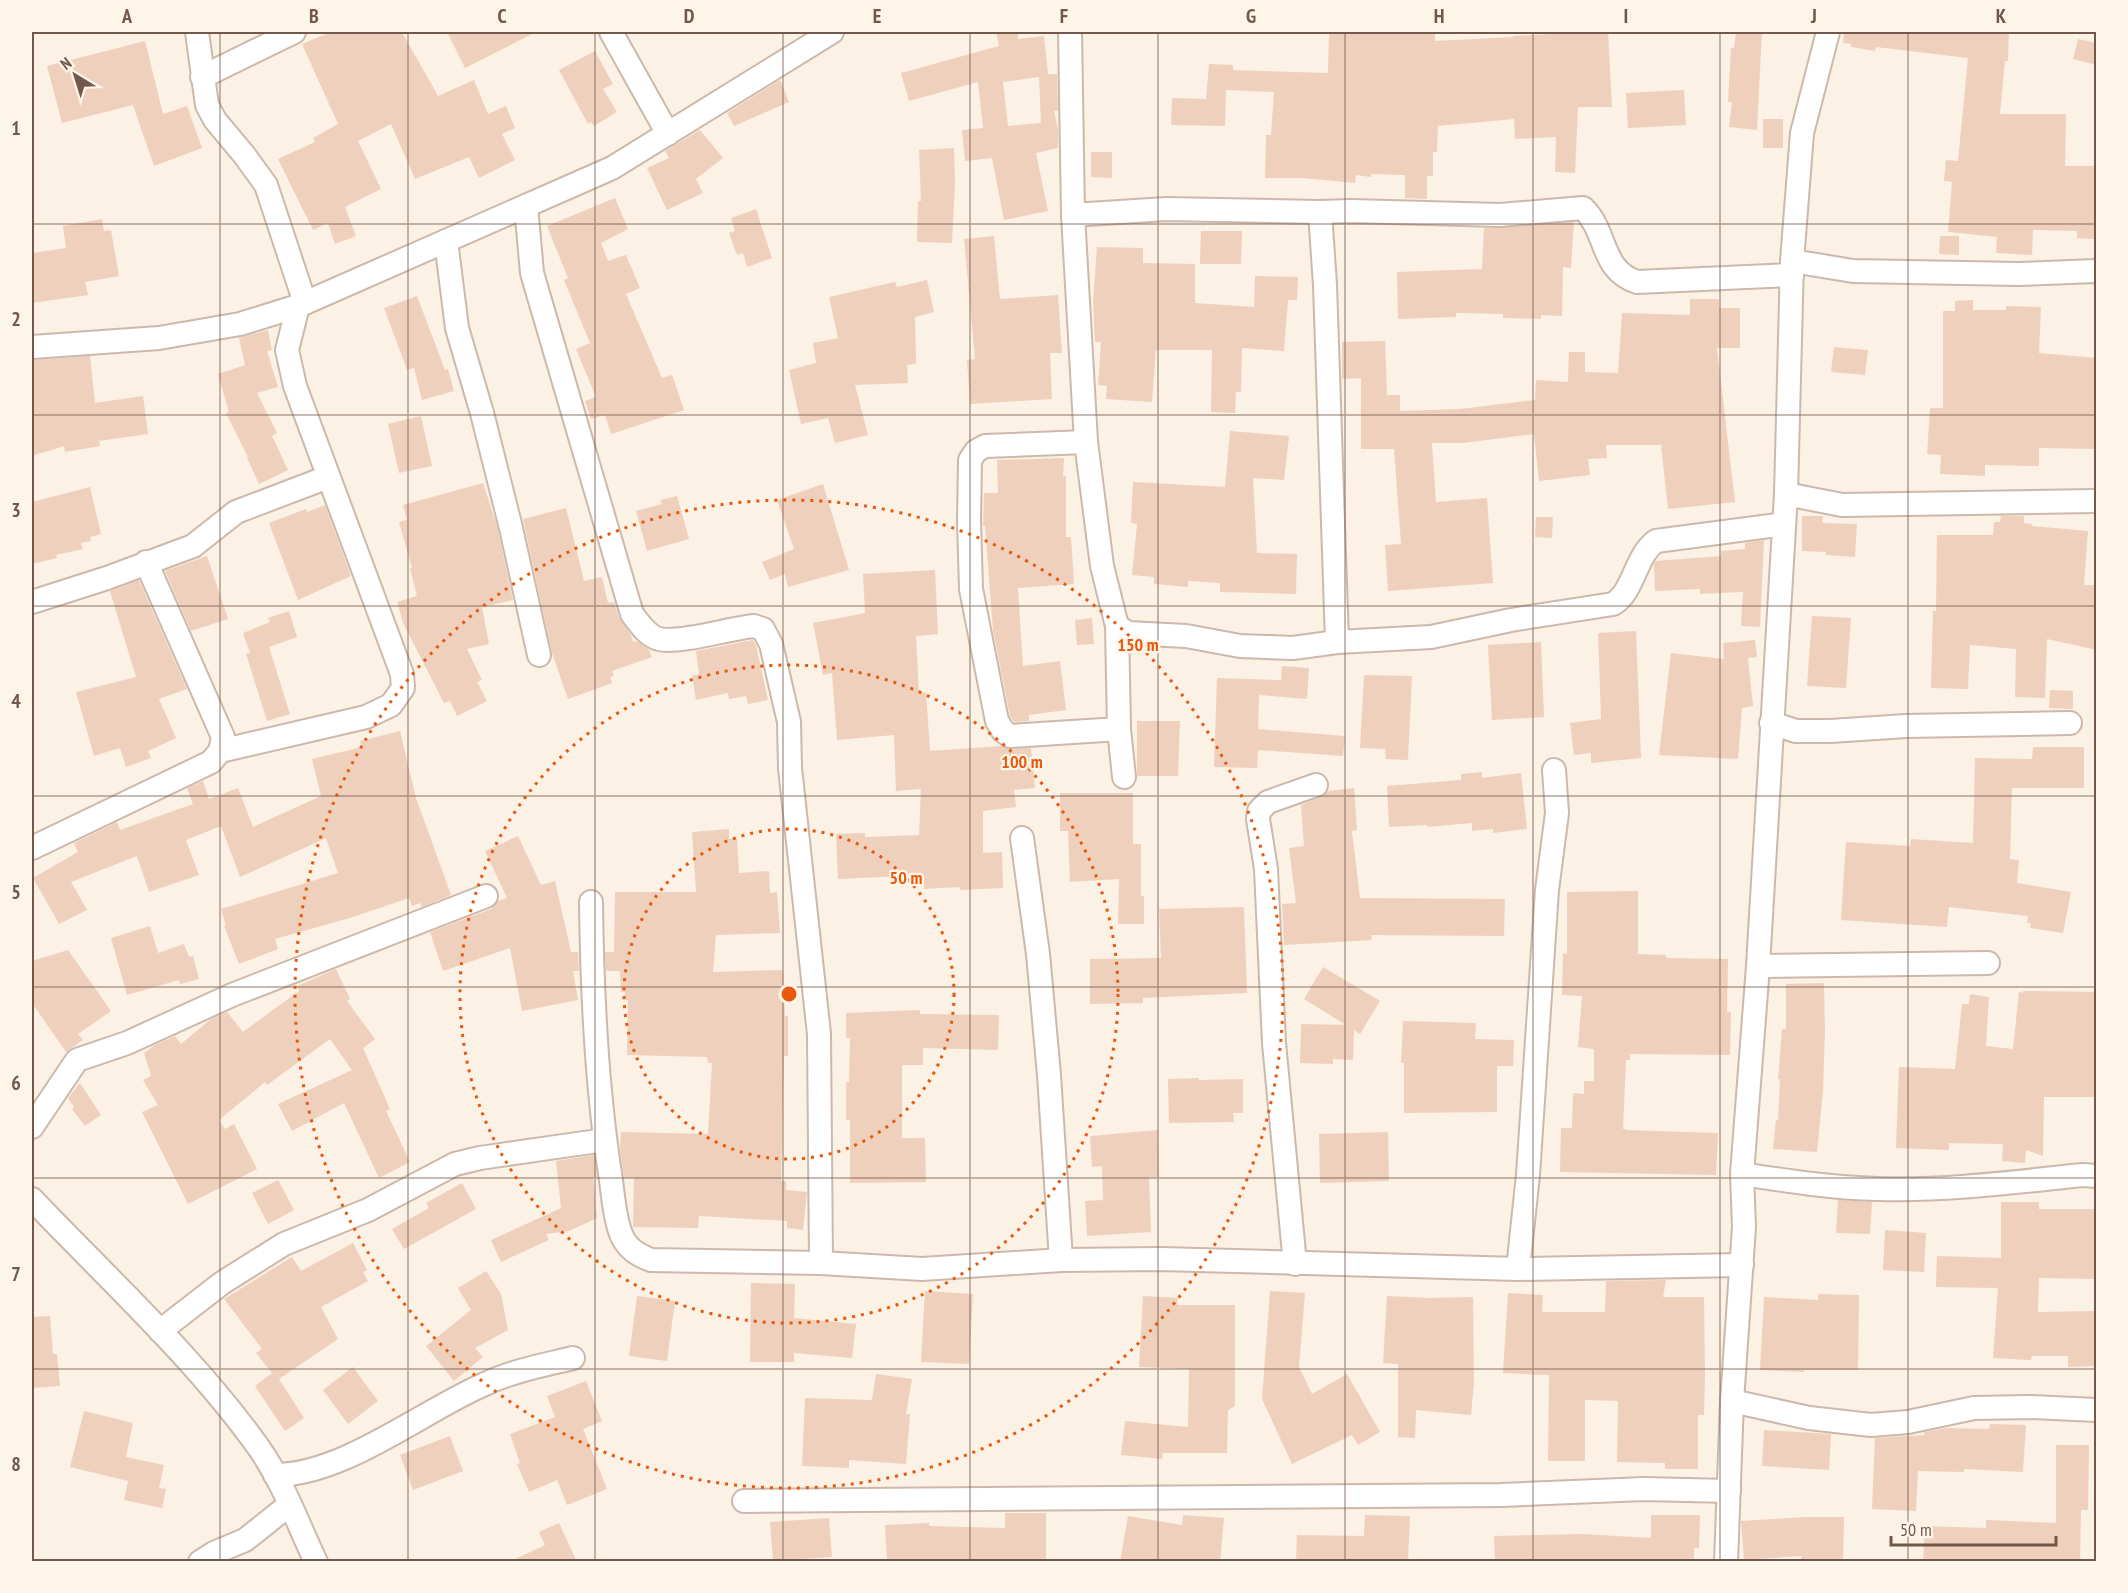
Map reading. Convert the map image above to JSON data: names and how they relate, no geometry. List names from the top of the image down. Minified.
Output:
{"scale_bar":"50 m","north":"top left","grid":{"columns":["A","B","C","D","E","F","G","H","I","J","K"],"rows":["1","2","3","4","5","6","7","8"]},"rings":["150 m","100 m","50 m"]}
